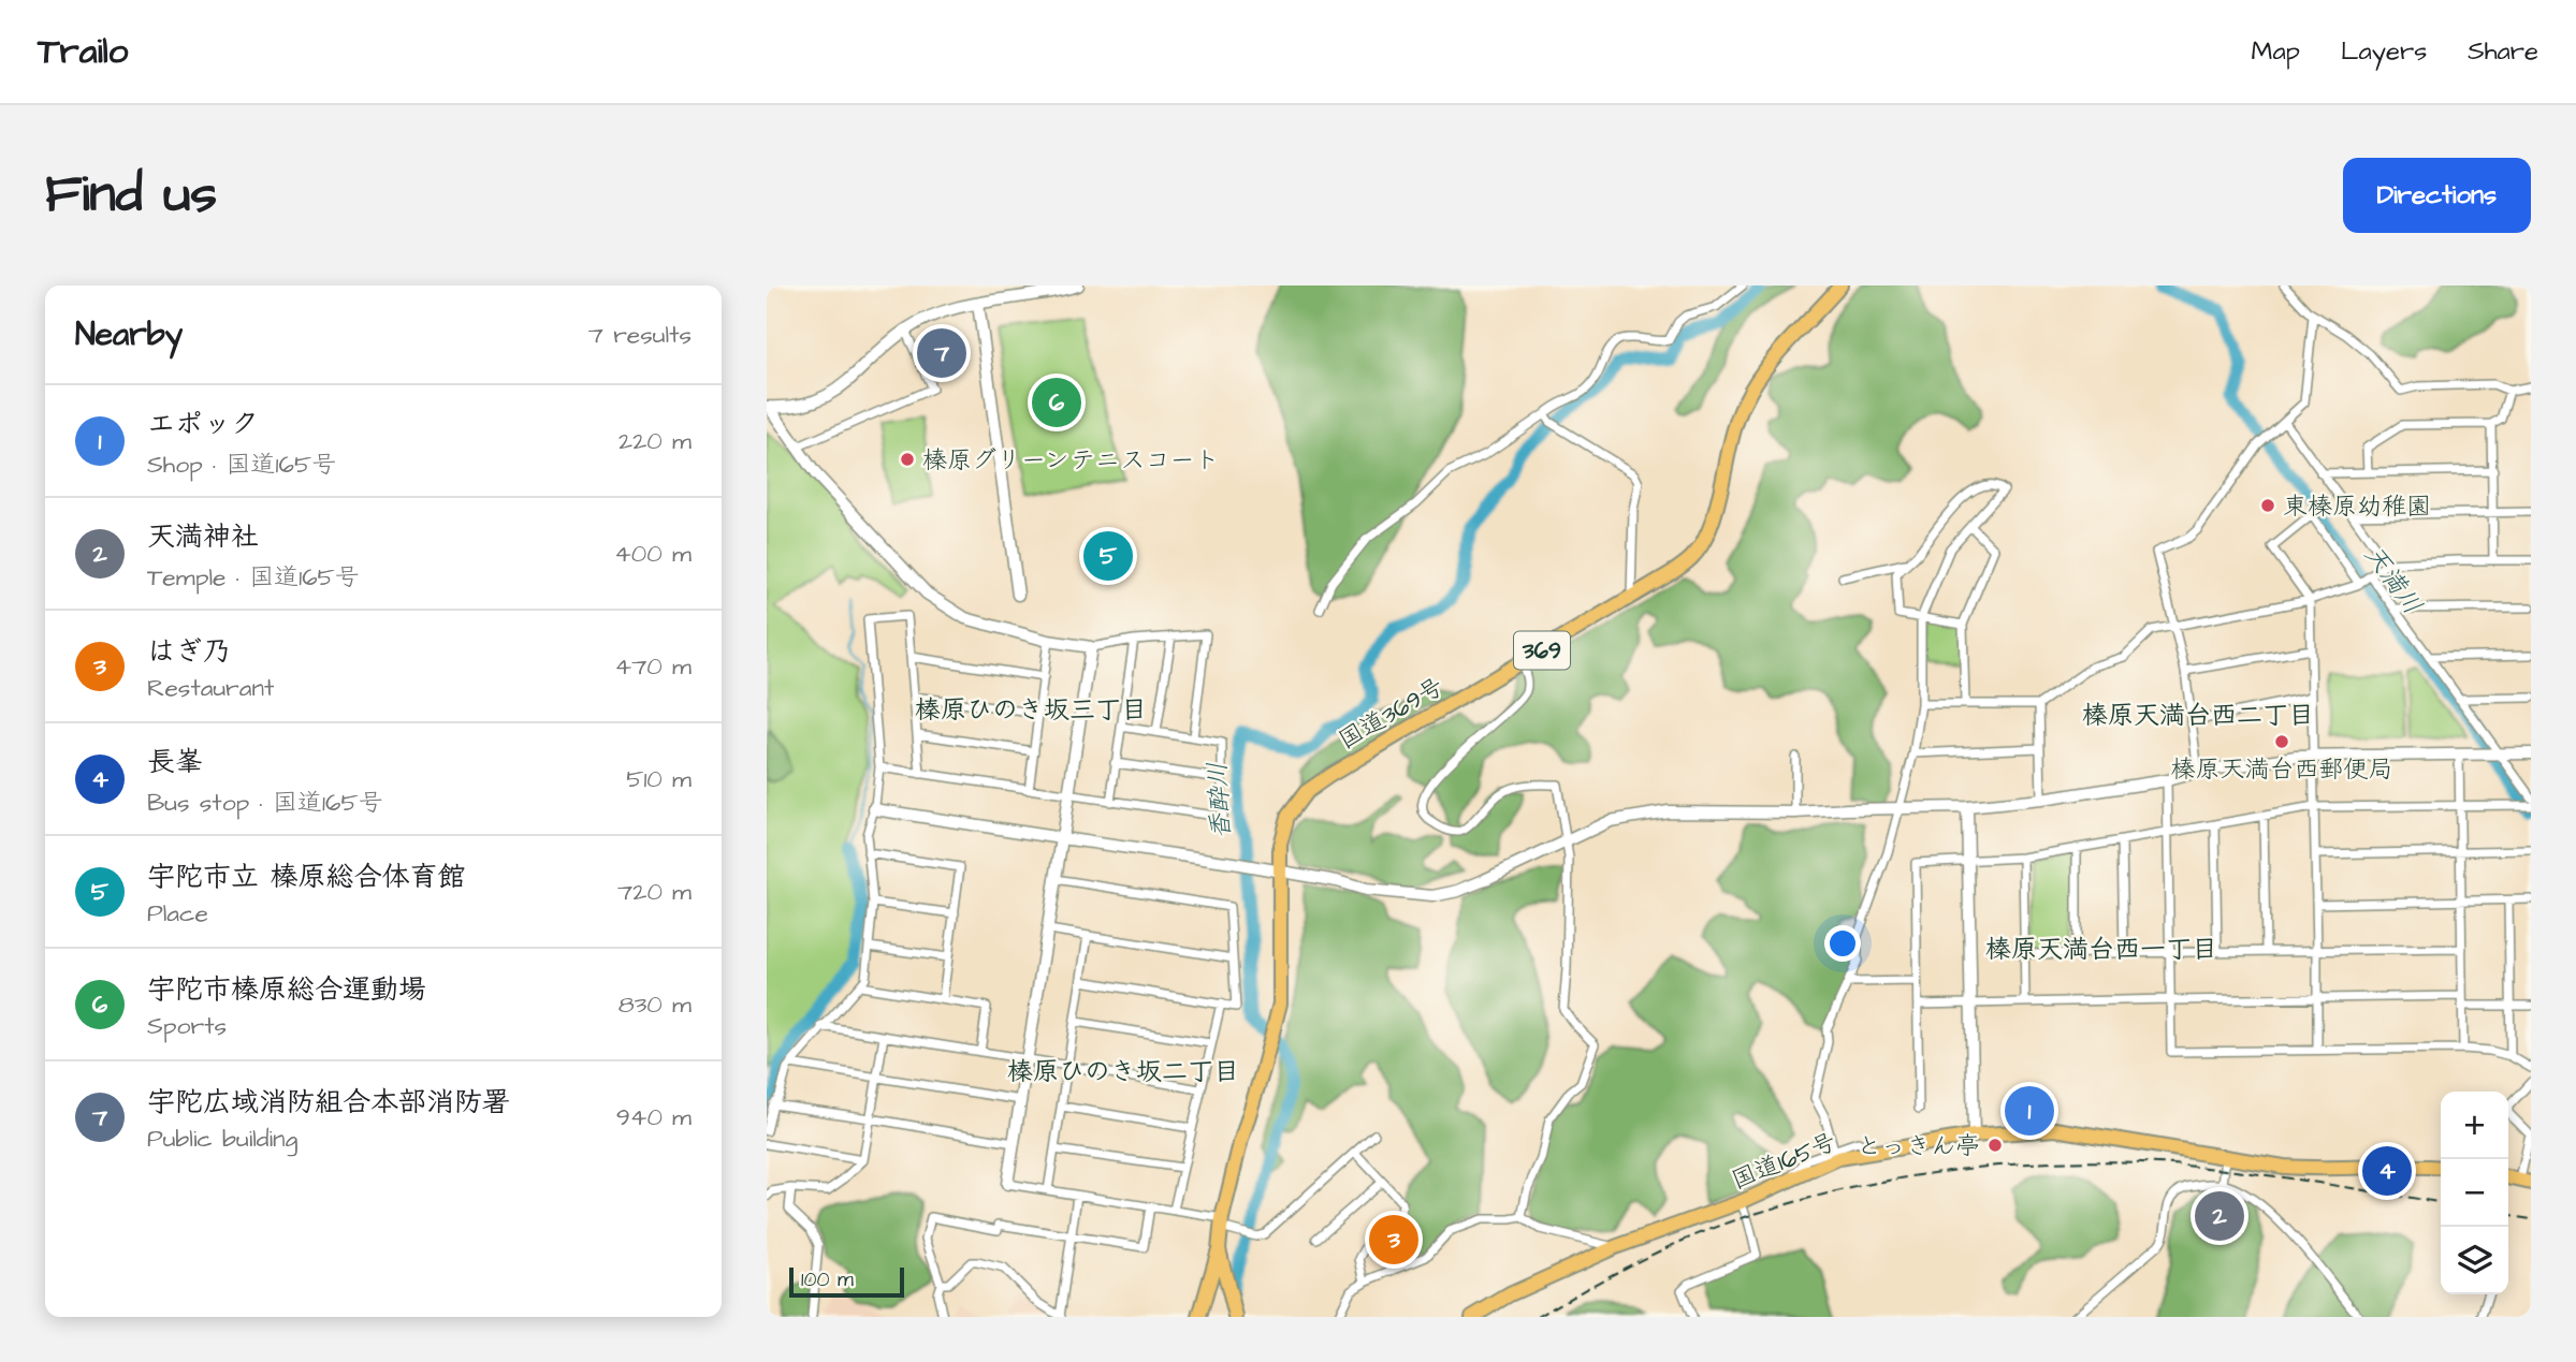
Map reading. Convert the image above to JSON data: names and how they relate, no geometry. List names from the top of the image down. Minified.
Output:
{"streets":{"highway":["369","国道369号","国道165号"]},"crossings":[["369","国道369号"]],"districts":["榛原ひのき坂三丁目","榛原天満台西二丁目","榛原天満台西一丁目","榛原ひのき坂二丁目"],"water":["天満川","香酔川"],"places":["榛原グリーンテニスコート","東榛原幼稚園","榛原天満台西郵便局","とっきん亭"],"scale_bar":"100 m","page":{"header":"Trailo","nav":["Map","Layers","Share"],"buttons":"Directions","title":"Find us","heading":["Nearby","7 results"],"pins":["7","6","5","1","4","2","3"],"list":[{"mark":"1","name":"エポック","note":"Shop · 国道165号","value":"220 m"},{"mark":"2","name":"天満神社","note":"Temple · 国道165号","value":"400 m"},{"mark":"3","name":"はぎ乃","note":"Restaurant","value":"470 m"},{"mark":"4","name":"長峯","note":"Bus stop · 国道165号","value":"510 m"},{"mark":"5","name":"宇陀市立 榛原総合体育館","note":"Place","value":"720 m"},{"mark":"6","name":"宇陀市榛原総合運動場","note":"Sports","value":"830 m"},{"mark":"7","name":"宇陀広域消防組合本部消防署","note":"Public building","value":"940 m"}],"map_buttons":["+","−"],"scale":"100 m"}}
